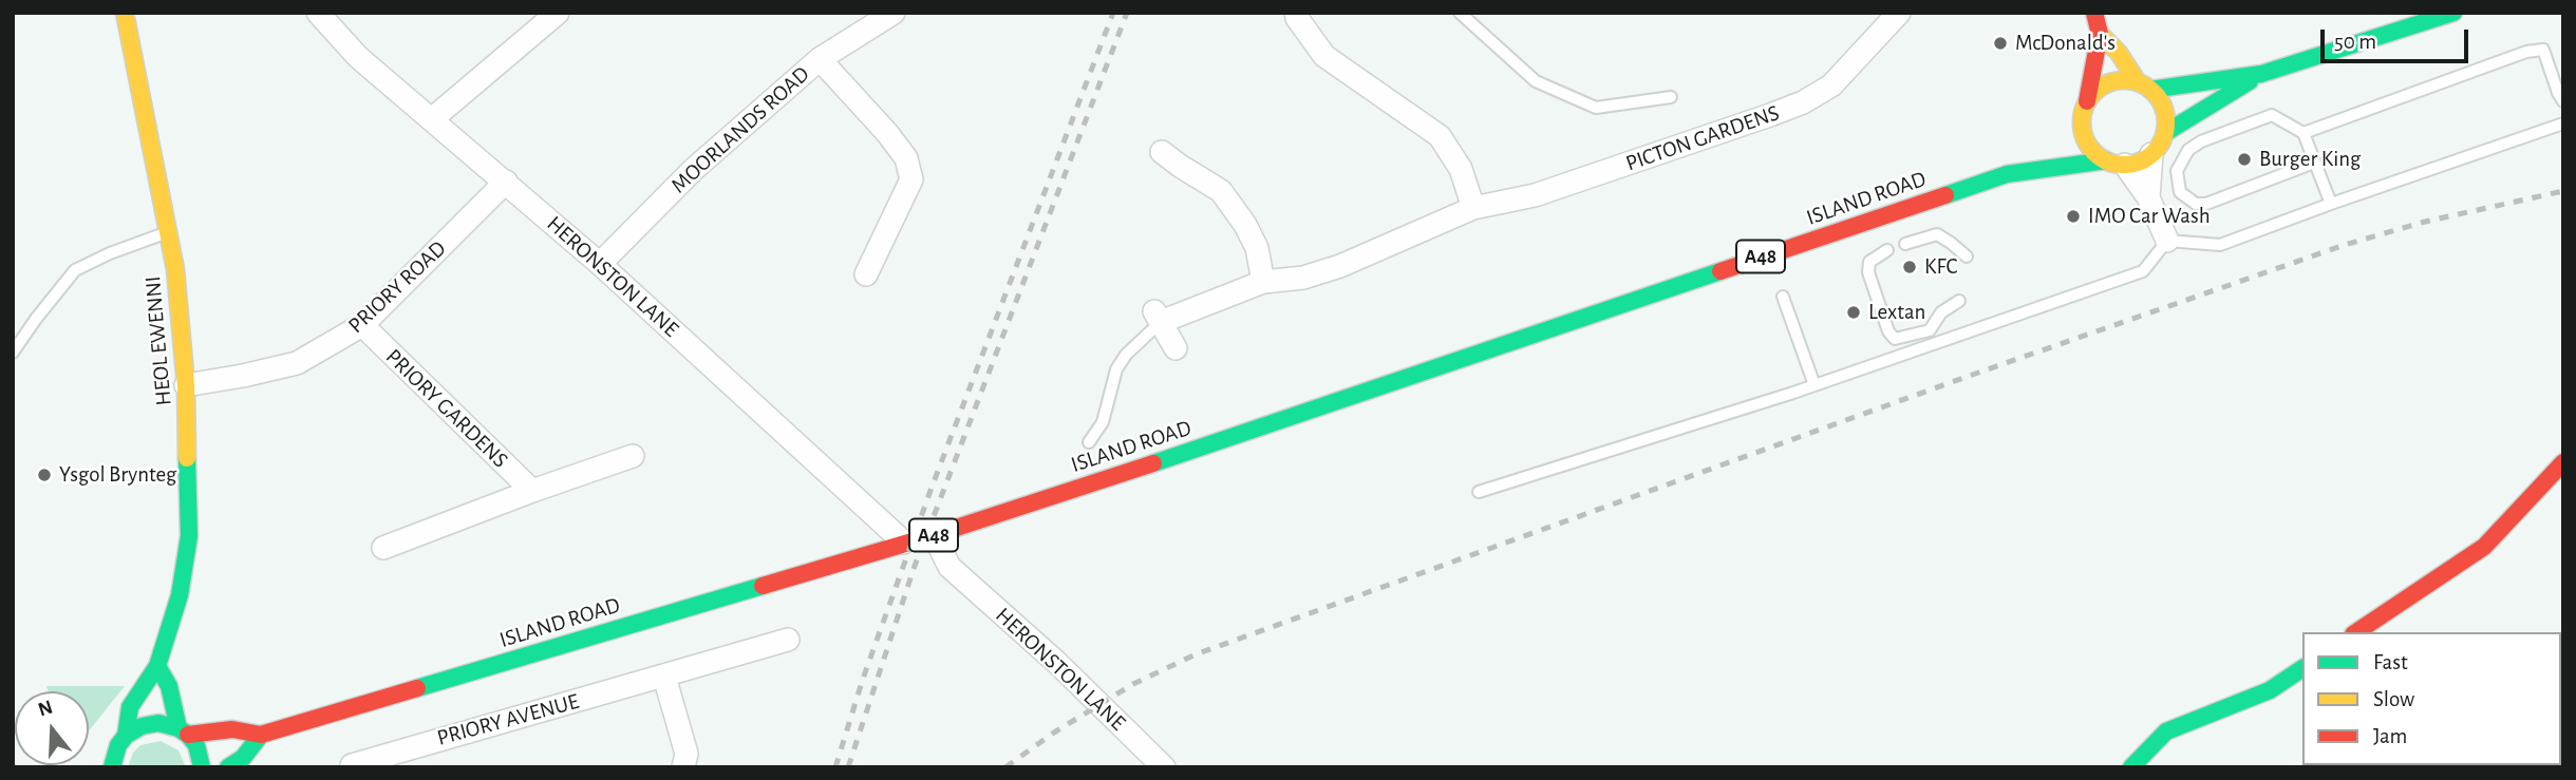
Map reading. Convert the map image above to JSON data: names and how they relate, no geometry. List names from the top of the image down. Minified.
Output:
{"streets":{"main road":["ISLAND ROAD","A48","HEOL EWENNI"],"street":["MOORLANDS ROAD","PICTON GARDENS","HERONSTON LANE","PRIORY ROAD","PRIORY GARDENS","PRIORY AVENUE"]},"crossings":[["MOORLANDS ROAD","HERONSTON LANE"],["ISLAND ROAD","A48"],["ISLAND ROAD","HERONSTON LANE"],["ISLAND ROAD","HEOL EWENNI"],["HERONSTON LANE","PRIORY ROAD"],["PRIORY ROAD","HEOL EWENNI"],["PRIORY ROAD","PRIORY GARDENS"]],"places":["McDonald's","Burger King","IMO Car Wash","KFC","Lextan","Ysgol Brynteg"],"legend":["Fast","Slow","Jam"],"scale_bar":"50 m","north":"top"}
